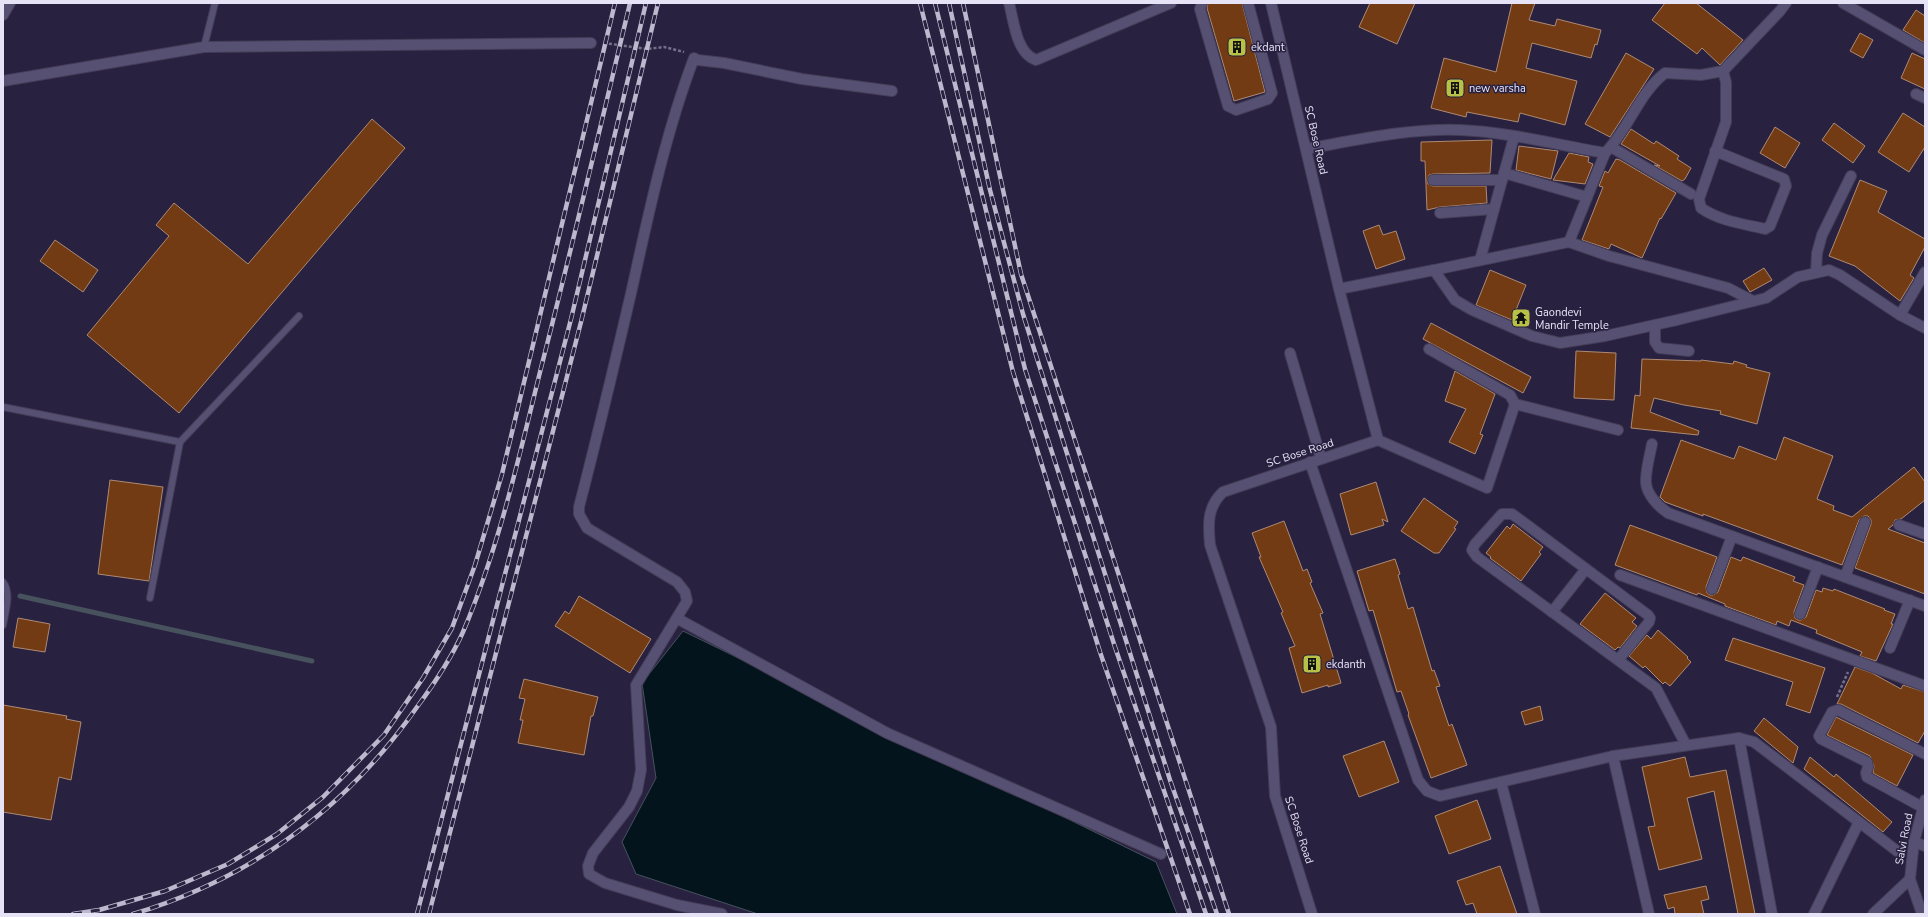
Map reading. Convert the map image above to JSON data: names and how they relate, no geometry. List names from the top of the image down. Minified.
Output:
{"streets":{"street":["SC Bose Road","Salvi Road"]},"places":{"building":["ekdant","new varsha","ekdanth"],"temple":["Gaondevi Mandir Temple"]}}
